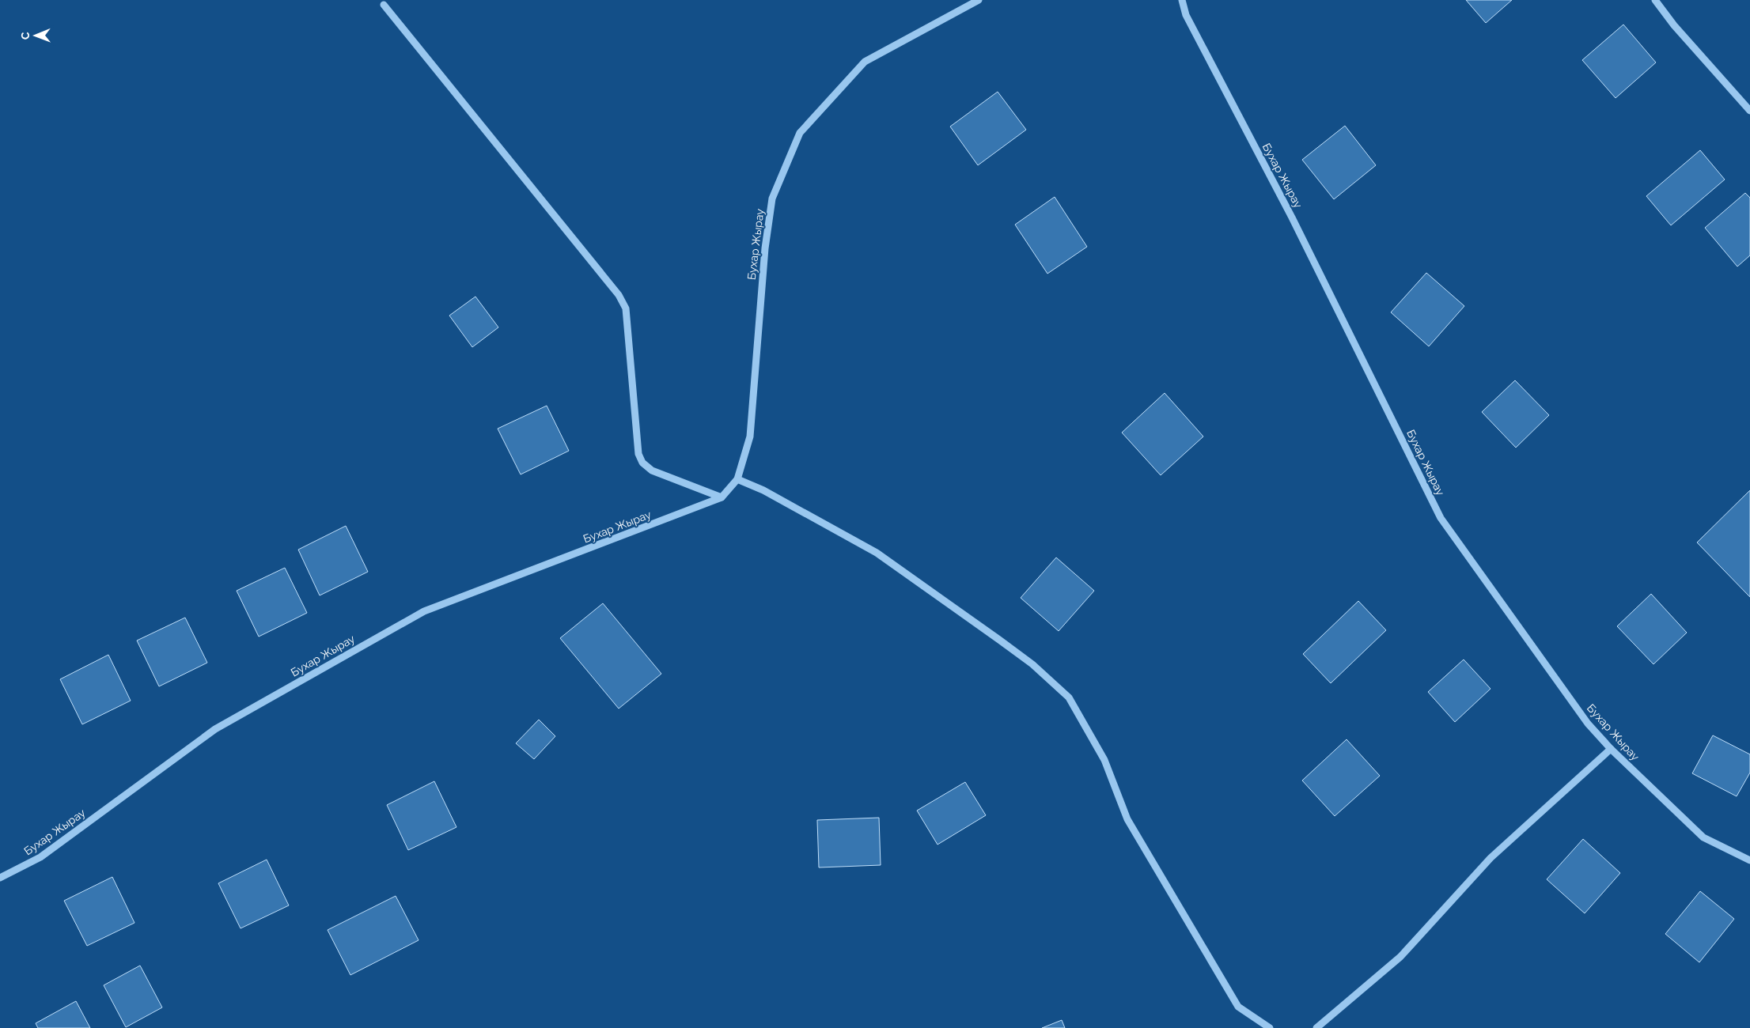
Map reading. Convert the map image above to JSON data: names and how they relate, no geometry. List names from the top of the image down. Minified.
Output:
{"streets":{"street":["Бухар Жырау"]},"north":"left"}
